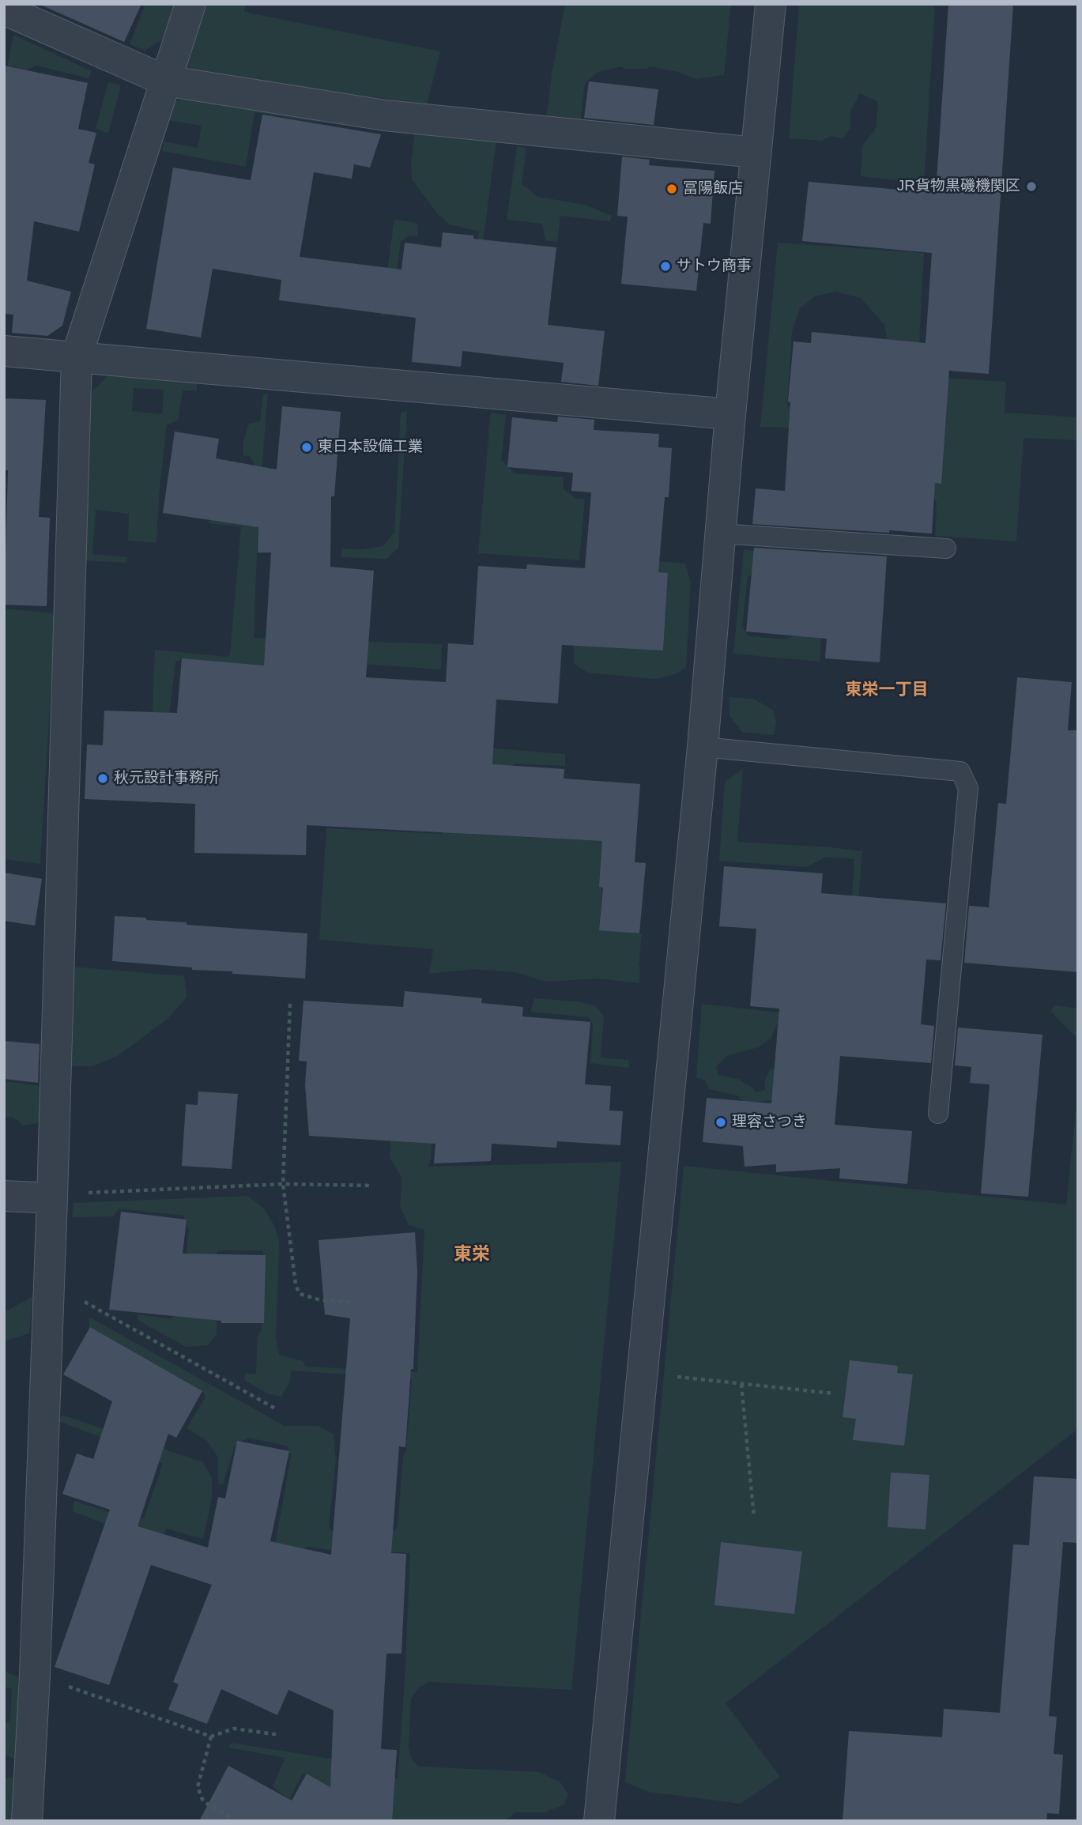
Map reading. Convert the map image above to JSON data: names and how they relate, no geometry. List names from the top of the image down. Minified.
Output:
{"districts":["東栄一丁目","東栄"],"places":["JR貨物黒磯機関区","冨陽飯店","サトウ商事","東日本設備工業","秋元設計事務所","理容さつき"]}
